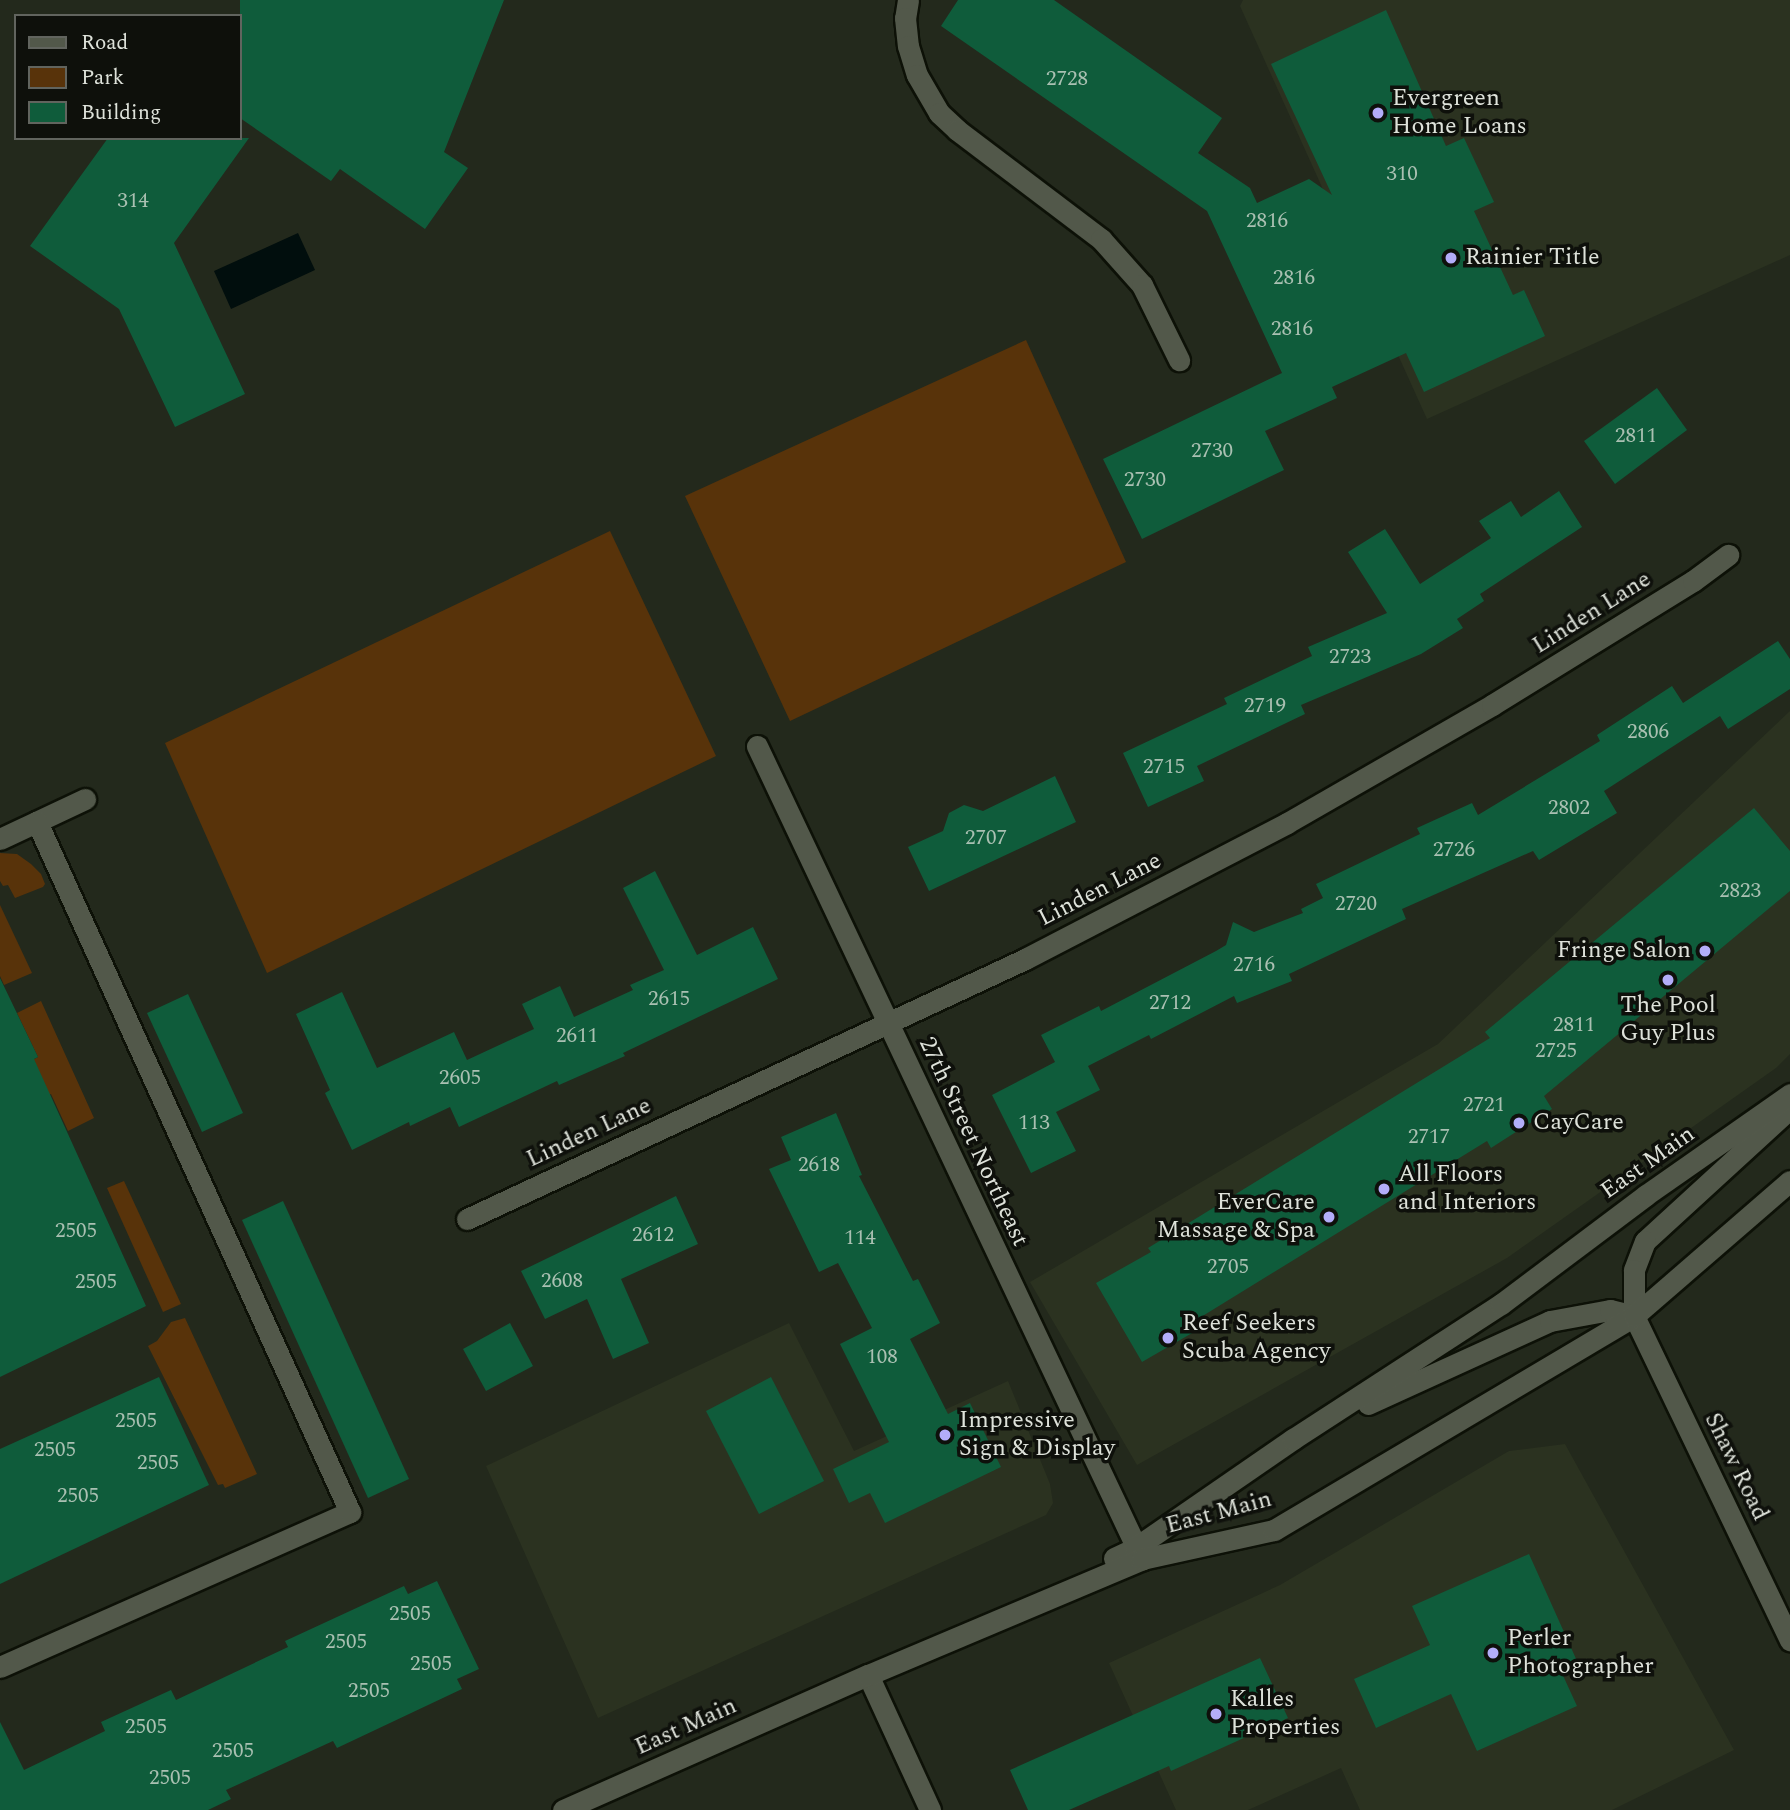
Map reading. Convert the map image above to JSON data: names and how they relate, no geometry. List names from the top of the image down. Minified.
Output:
{"streets":{"street":["Linden Lane","27th Street Northeast","East Main","Shaw Road"]},"crossings":[["Linden Lane","27th Street Northeast"],["27th Street Northeast","East Main"],["East Main","Shaw Road"]],"places":["Evergreen Home Loans","Rainier Title","Fringe Salon","The Pool Guy Plus","CayCare","All Floors and Interiors","EverCare Massage & Spa","Reef Seekers Scuba Agency","Impressive Sign & Display","Perler Photographer","Kalles Properties"],"house_numbers":["2728","310","314","2816","2816","2816","2811","2730","2730","2723","2719","2806","2715","2802","2707","2726","2823","2720","2716","2615","2712","2811","2611","2725","2605","2721","113","2717","2618","2505","2612","114","2705","2608","2505","108","2505","2505","2505","2505","2505","2505","2505","2505","2505","2505","2505"],"legend":["Road","Park","Building"]}
